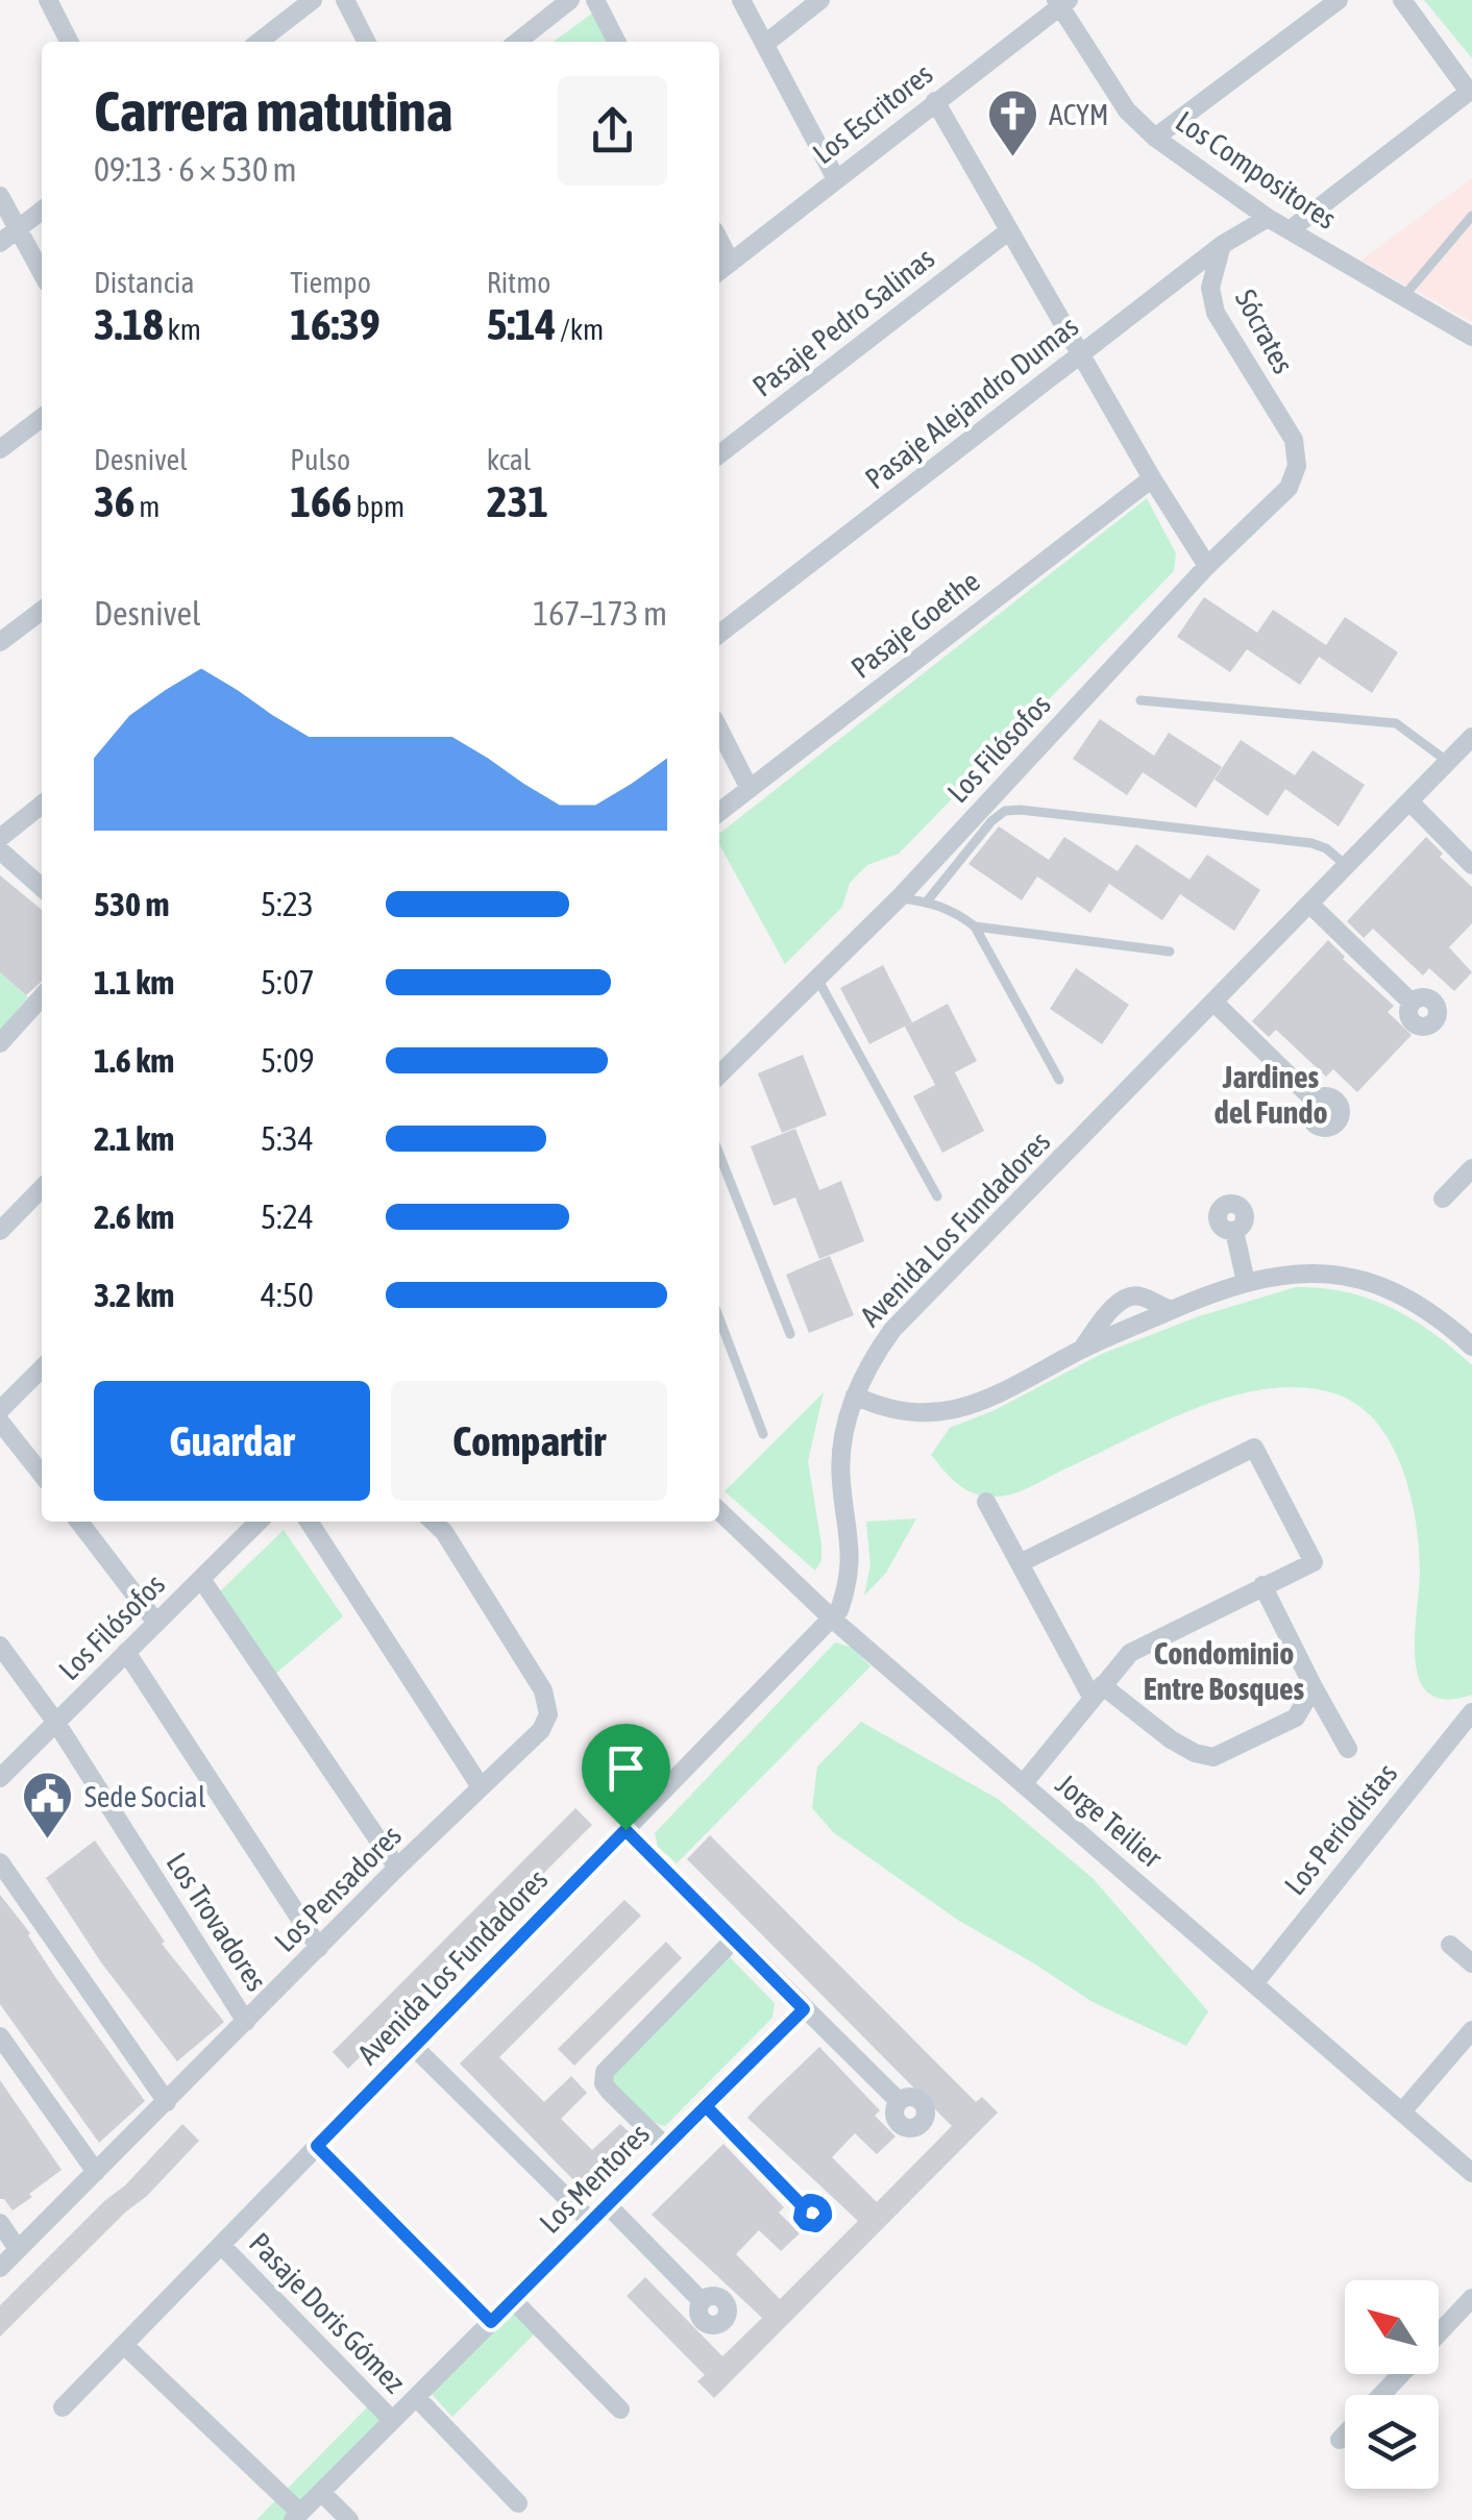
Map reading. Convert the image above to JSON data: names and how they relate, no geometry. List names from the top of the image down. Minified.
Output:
{"streets":{"street":["Los Escritores","Los Compositores","Pasaje Pedro Salinas","Sócrates","Pasaje Alejandro Dumas","Pasaje Goethe","Los Filósofos","Avenida Los Fundadores","Jorge Teilier","Los Periodistas","Los Pensadores","Los Trovadores","Los Mentores","Pasaje Doris Gómez"]},"crossings":[["Los Escritores","Los Compositores"],["Los Compositores","Pasaje Alejandro Dumas"],["Sócrates","Pasaje Alejandro Dumas"],["Sócrates","Los Filósofos"],["Los Filósofos","Los Trovadores"],["Avenida Los Fundadores","Jorge Teilier"],["Avenida Los Fundadores","Pasaje Doris Gómez"],["Jorge Teilier","Los Periodistas"],["Los Pensadores","Los Trovadores"],["Los Mentores","Pasaje Doris Gómez"]],"districts":["Jardines del Fundo","Condominio Entre Bosques"],"places":{"church":["ACYM"],"public building":["Sede Social"]},"north":"top left","page":{"heading":["Carrera matutina","09:13 · 6 × 530 m"],"stats":[["Distancia","3.18 km"],["Tiempo","16:39"],["Ritmo","5:14 /km"],["Desnivel","36 m"],["Pulso","166 bpm"],["kcal","231"]],"chart":["Desnivel","167–173 m"],"list":[{"name":"530 m","note":"5:23"},{"name":"1.1 km","note":"5:07"},{"name":"1.6 km","note":"5:09"},{"name":"2.1 km","note":"5:34"},{"name":"2.6 km","note":"5:24"},{"name":"3.2 km","note":"4:50"}],"buttons":["Guardar","Compartir"]}}
